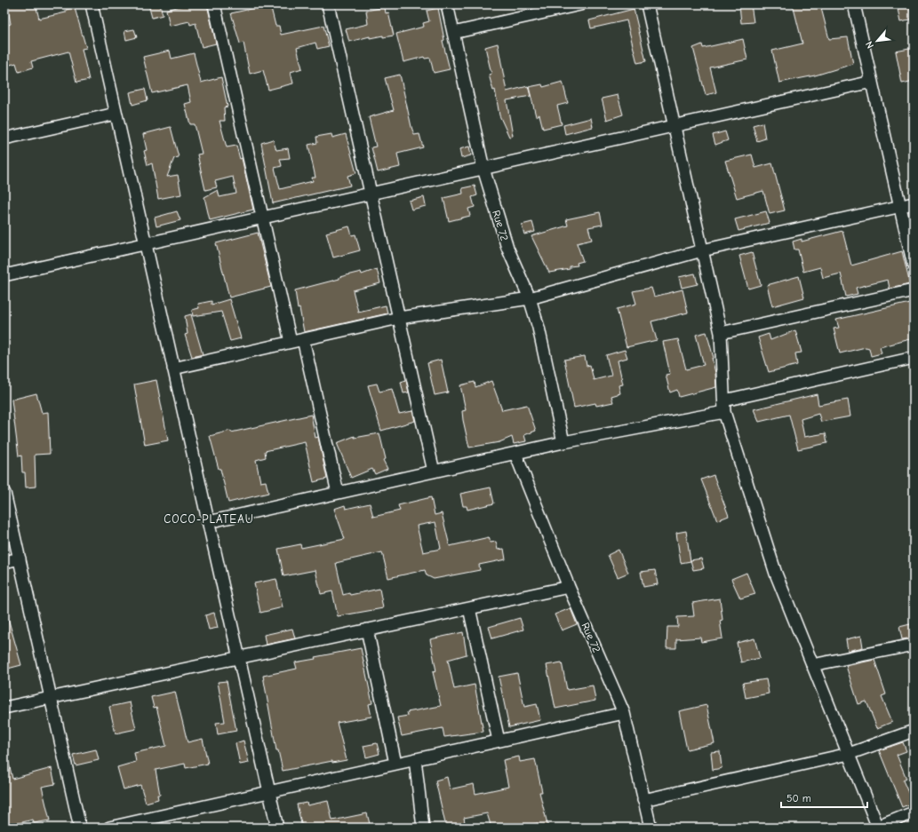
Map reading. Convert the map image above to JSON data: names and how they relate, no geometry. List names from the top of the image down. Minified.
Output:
{"streets":{"street":["Rue 72"]},"districts":["COCO-PLATEAU"],"scale_bar":"50 m","north":"bottom left"}
